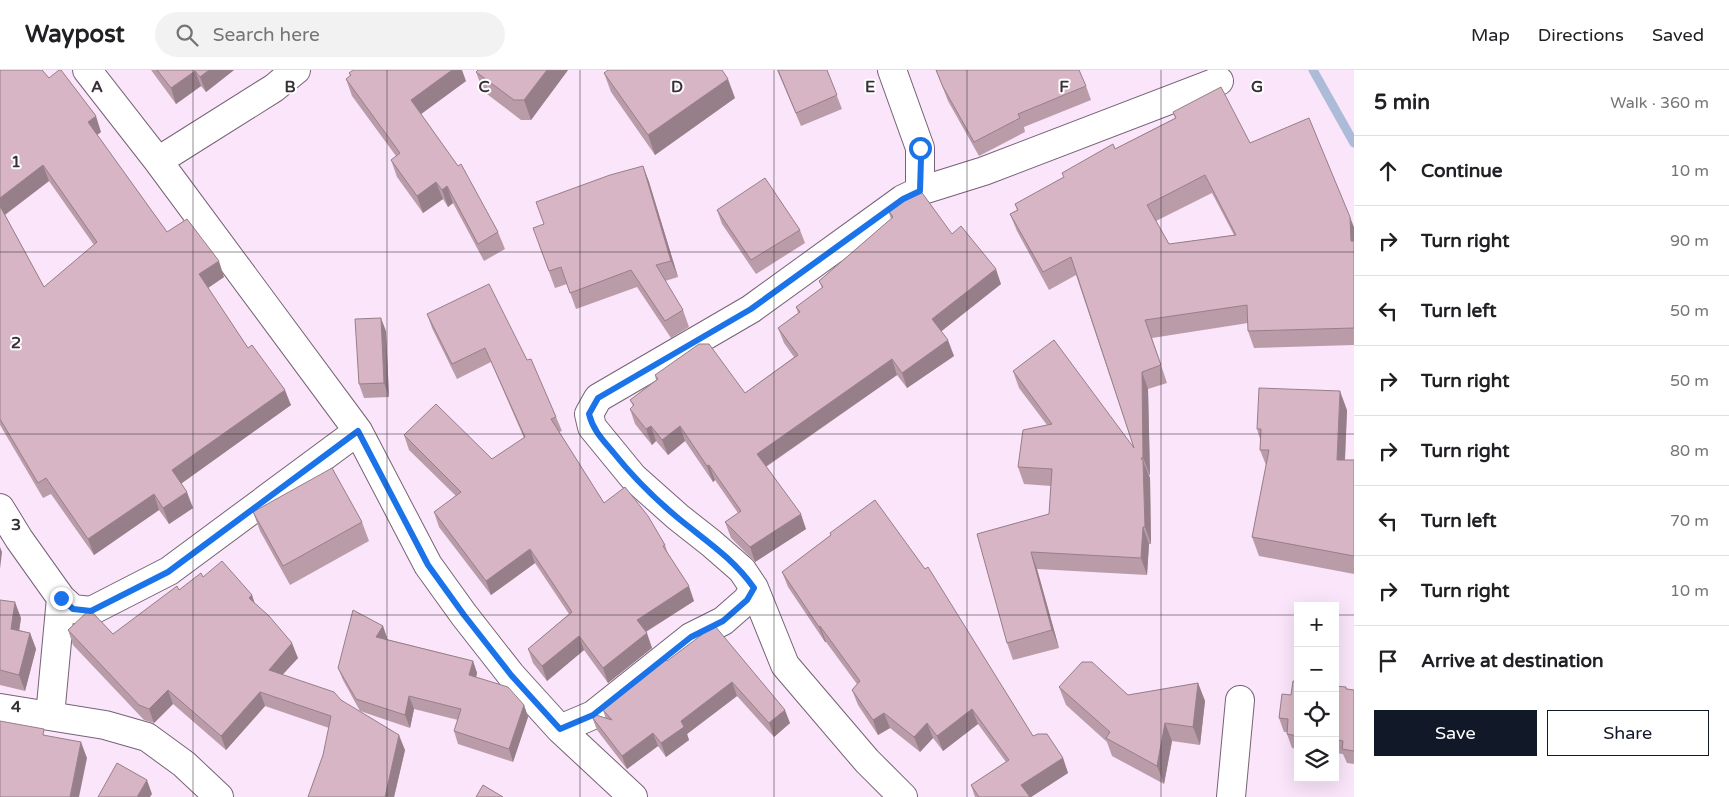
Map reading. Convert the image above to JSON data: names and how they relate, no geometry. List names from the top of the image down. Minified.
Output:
{"page":{"header":"Waypost","search":"Search here","nav":["Map","Directions","Saved"],"heading":["5 min","Walk · 360 m"],"list":[["Continue","10 m"],["Turn right","90 m"],["Turn left","50 m"],["Turn right","50 m"],["Turn right","80 m"],["Turn left","70 m"],["Turn right","10 m"],"Arrive at destination"],"map_buttons":["+","−"],"buttons":["Save","Share"]},"grid":{"columns":["A","B","C","D","E","F","G"],"rows":["1","2","3","4"]}}
